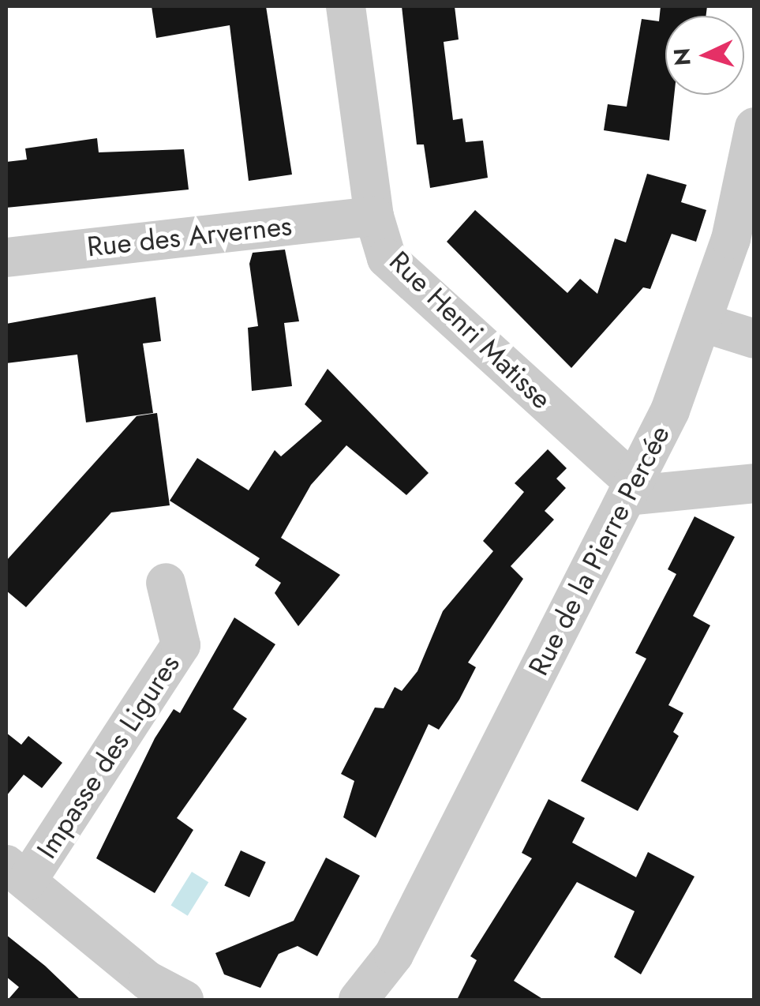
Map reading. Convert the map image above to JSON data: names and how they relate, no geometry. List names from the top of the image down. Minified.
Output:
{"streets":{"street":["Rue des Arvernes","Rue Henri Matisse","Rue de la Pierre Percée","Impasse des Ligures"]},"crossings":[["Rue des Arvernes","Rue Henri Matisse"],["Rue Henri Matisse","Rue de la Pierre Percée"]],"north":"left"}
